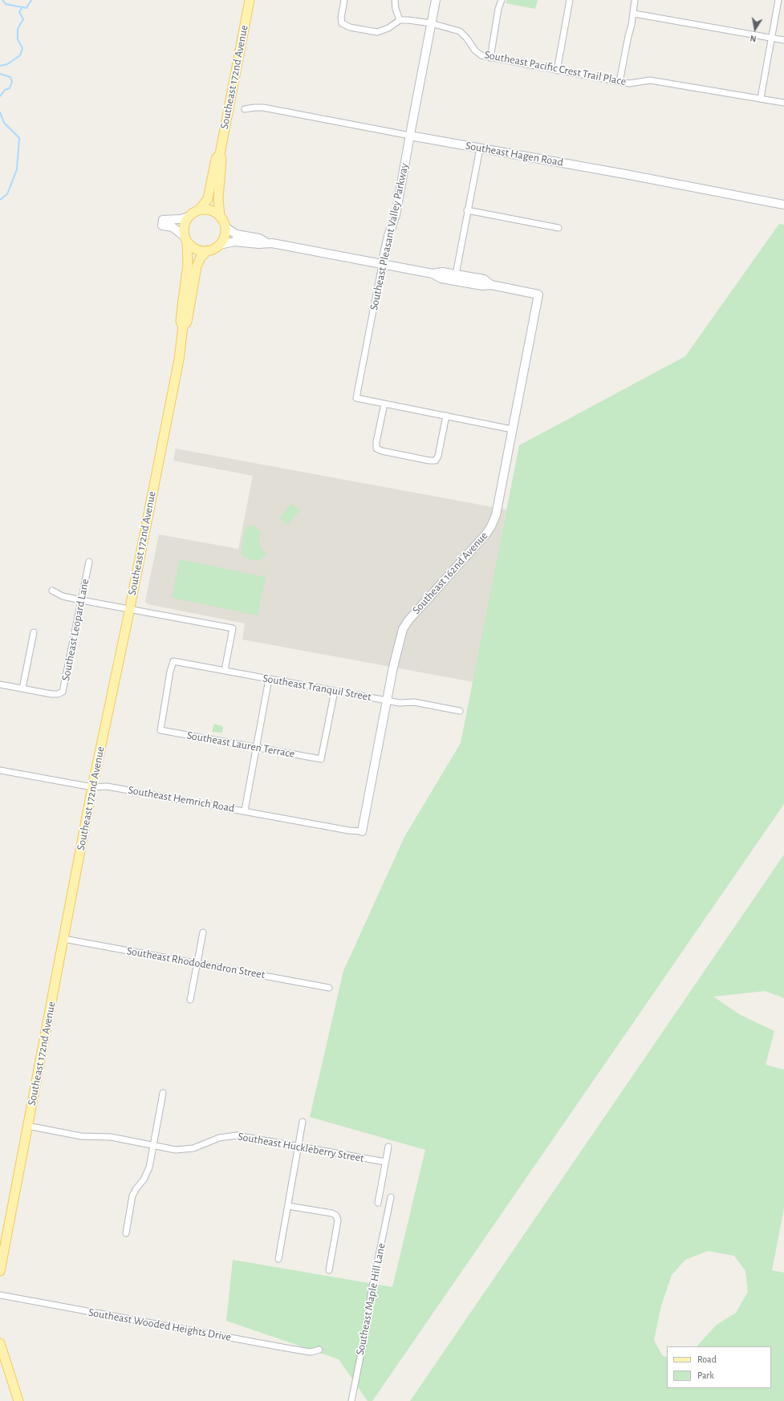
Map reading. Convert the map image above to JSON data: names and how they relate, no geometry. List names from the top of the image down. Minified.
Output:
{"streets":{"main road":["Southeast 172nd Avenue"],"street":["Southeast Pacific Crest Trail Place","Southeast Hagen Road","Southeast Pleasant Valley Parkway","Southeast 162nd Avenue","Southeast Leopard Lane","Southeast Tranquil Street","Southeast Lauren Terrace","Southeast Hemrich Road","Southeast Rhododendron Street","Southeast Huckleberry Street","Southeast Maple Hill Lane","Southeast Wooded Heights Drive"]},"crossings":[["Southeast Pacific Crest Trail Place","Southeast Pleasant Valley Parkway"],["Southeast 172nd Avenue","Southeast Hemrich Road"],["Southeast 172nd Avenue","Southeast Rhododendron Street"],["Southeast 172nd Avenue","Southeast Huckleberry Street"],["Southeast Hagen Road","Southeast Pleasant Valley Parkway"],["Southeast 162nd Avenue","Southeast Tranquil Street"],["Southeast 162nd Avenue","Southeast Hemrich Road"],["Southeast Tranquil Street","Southeast Lauren Terrace"]],"legend":["Road","Park"],"north":"bottom"}
